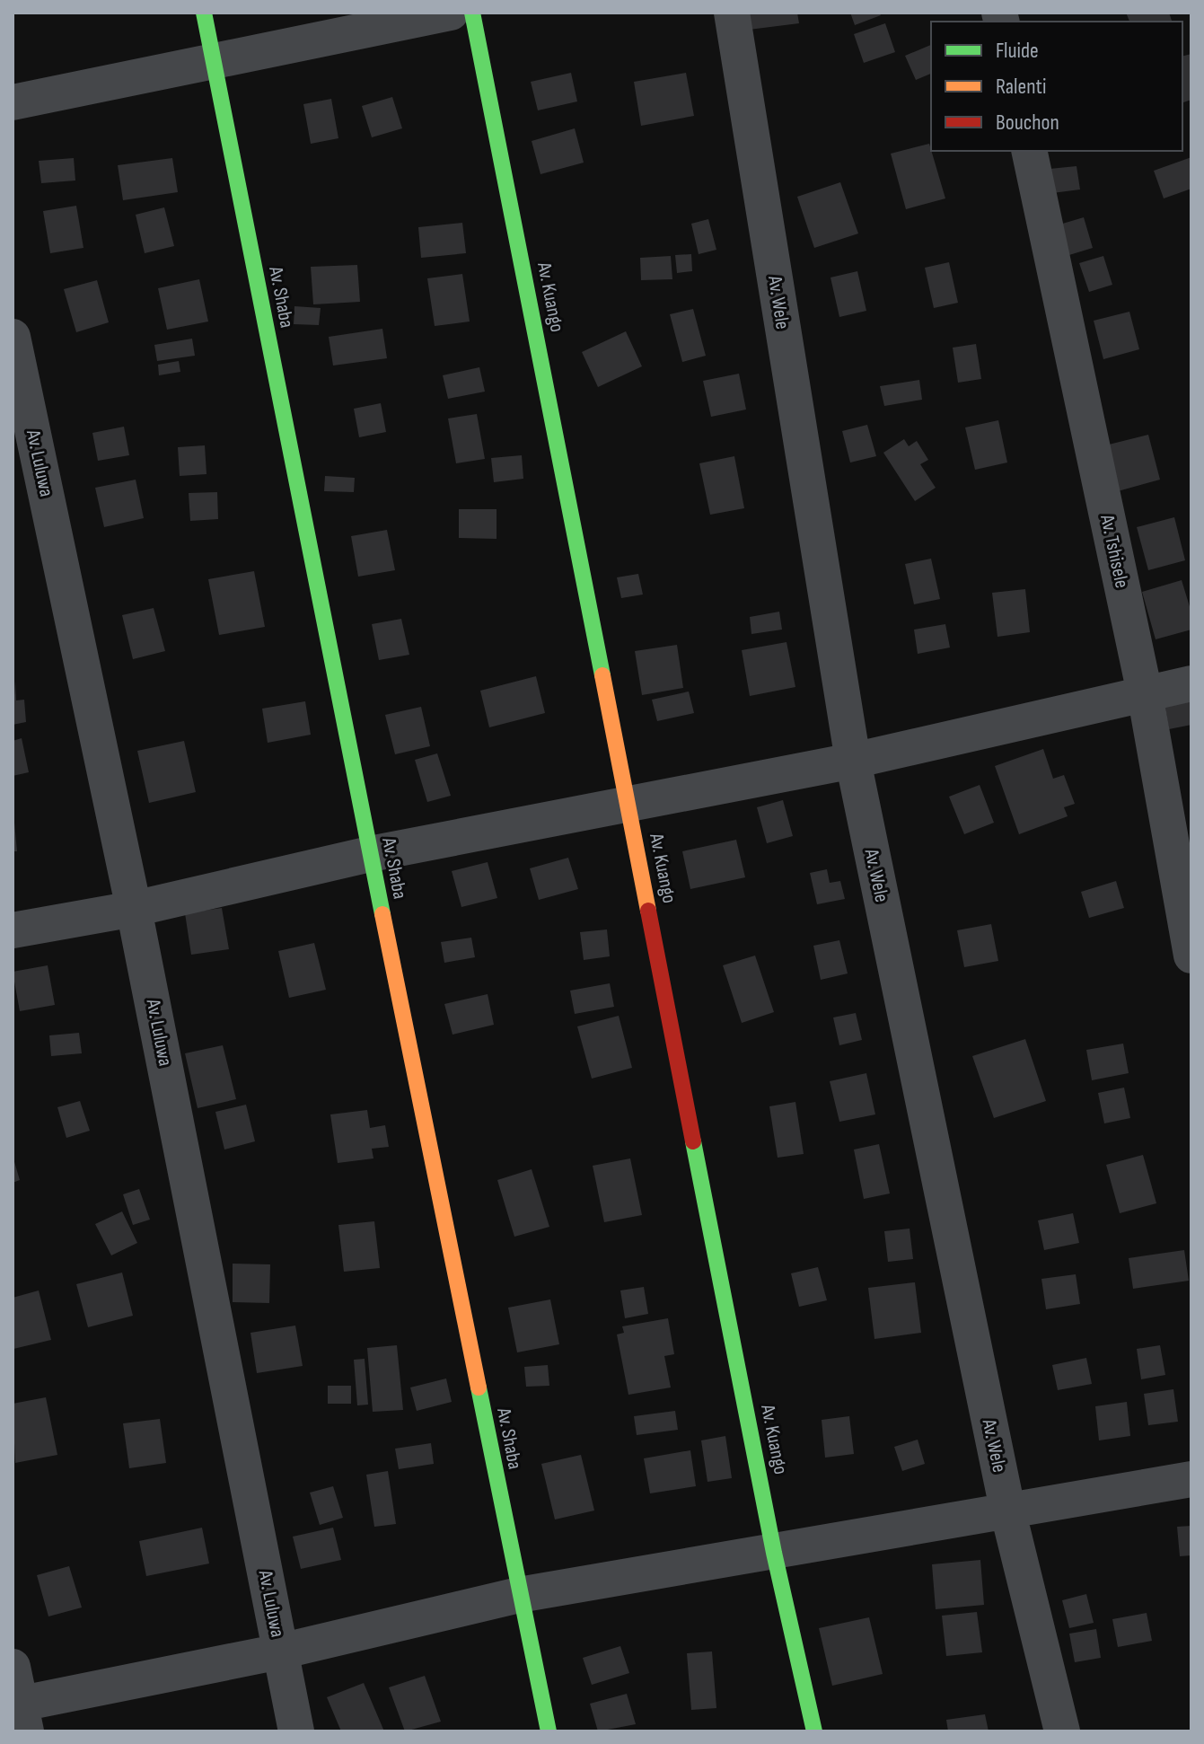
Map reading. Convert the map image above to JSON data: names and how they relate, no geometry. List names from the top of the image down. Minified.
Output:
{"streets":{"street":["Av. Shaba","Av. Kuango","Av. Wele","Av. Luluwa","Av. Tshisele"]},"legend":["Fluide","Ralenti","Bouchon"]}
